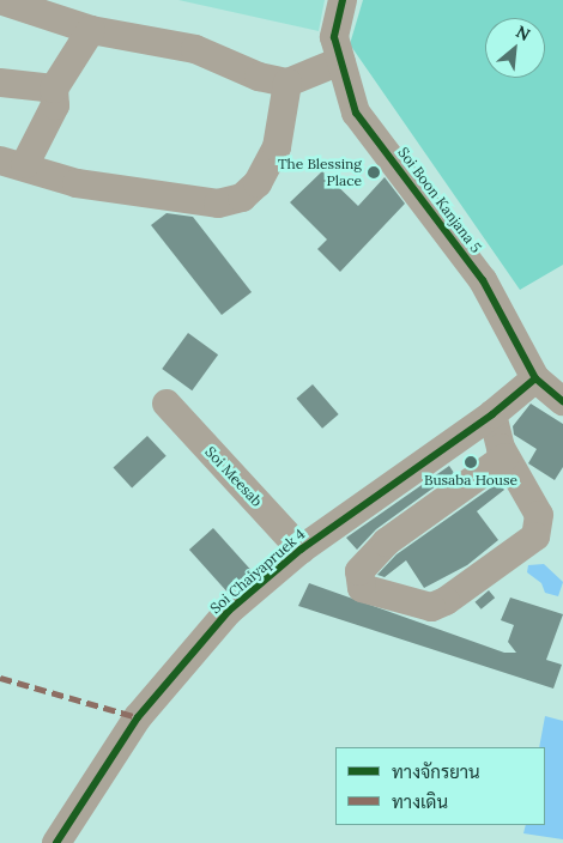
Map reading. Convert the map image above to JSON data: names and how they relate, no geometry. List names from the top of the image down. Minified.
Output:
{"streets":{"street":["Soi Boon Kanjana 5","Soi Meesab","Soi Chaiyapruek 4"]},"crossings":[["Soi Boon Kanjana 5","Soi Chaiyapruek 4"],["Soi Meesab","Soi Chaiyapruek 4"]],"places":["The Blessing Place","Busaba House"],"legend":["ทางจักรยาน","ทางเดิน"],"north":"top right"}
